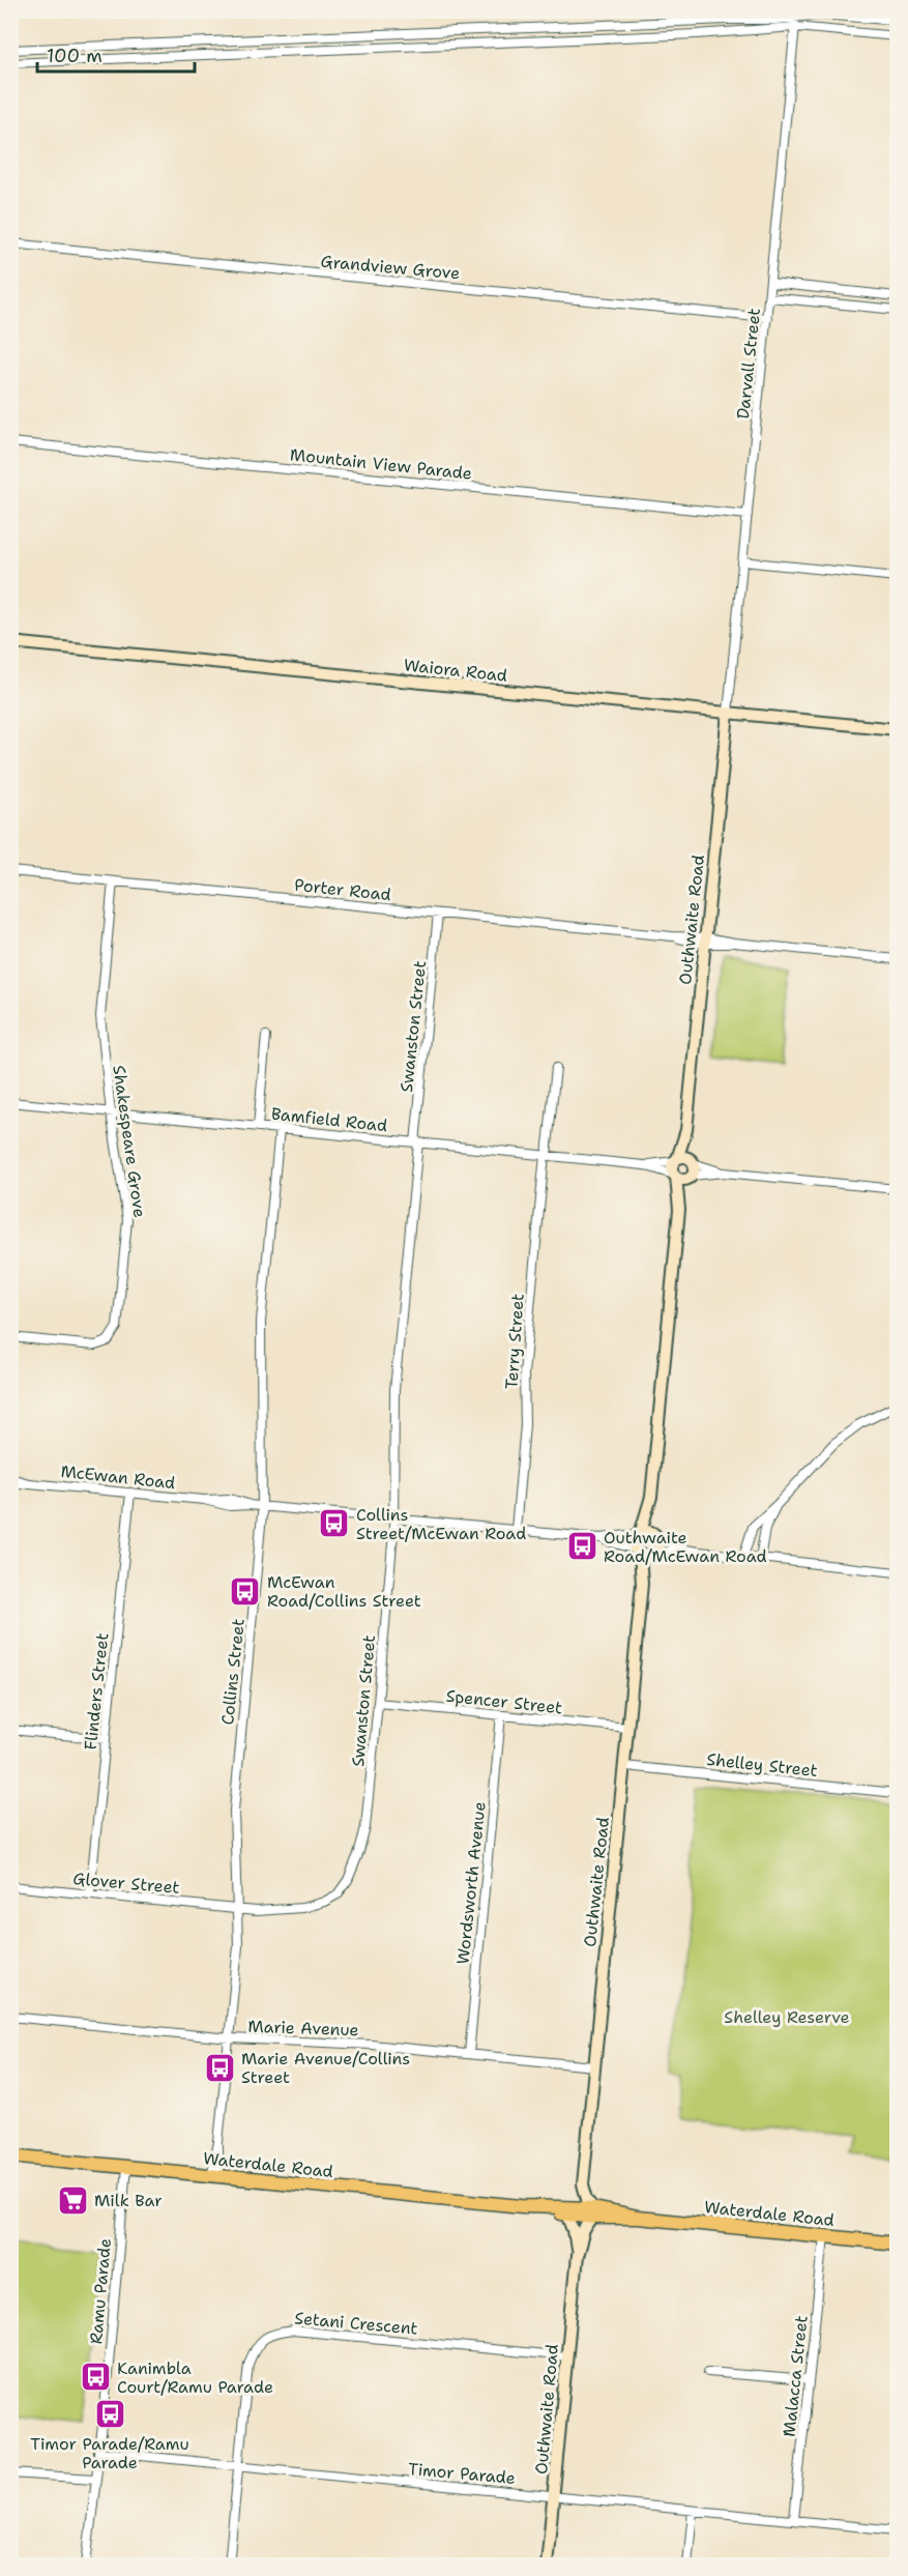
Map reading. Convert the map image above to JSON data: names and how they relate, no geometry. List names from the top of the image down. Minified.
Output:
{"streets":{"main road":["Waterdale Road"],"street":["Grandview Grove","Darvall Street","Mountain View Parade","Waiora Road","Porter Road","Outhwaite Road","Swanston Street","Bamfield Road","Shakespeare Grove","Terry Street","McEwan Road","Collins Street","Flinders Street","Spencer Street","Shelley Street","Glover Street","Wordsworth Avenue","Marie Avenue","Ramu Parade","Setani Crescent","Malacca Street","Timor Parade"]},"crossings":[["Grandview Grove","Darvall Street"],["Darvall Street","Mountain View Parade"],["Darvall Street","Waiora Road"],["Darvall Street","Outhwaite Road"],["Waiora Road","Outhwaite Road"],["Porter Road","Outhwaite Road"],["Porter Road","Swanston Street"],["Porter Road","Shakespeare Grove"],["Outhwaite Road","Bamfield Road"],["Outhwaite Road","McEwan Road"],["Outhwaite Road","Spencer Street"],["Outhwaite Road","Shelley Street"],["Outhwaite Road","Marie Avenue"],["Outhwaite Road","Waterdale Road"],["Outhwaite Road","Setani Crescent"],["Outhwaite Road","Timor Parade"],["Swanston Street","Bamfield Road"],["Swanston Street","McEwan Road"],["Swanston Street","Collins Street"],["Swanston Street","Spencer Street"],["Swanston Street","Glover Street"],["Bamfield Road","Shakespeare Grove"],["Bamfield Road","Terry Street"],["Bamfield Road","Collins Street"],["Terry Street","McEwan Road"],["McEwan Road","Collins Street"],["McEwan Road","Flinders Street"],["Collins Street","Glover Street"],["Collins Street","Marie Avenue"],["Collins Street","Waterdale Road"],["Flinders Street","Glover Street"],["Spencer Street","Wordsworth Avenue"],["Wordsworth Avenue","Marie Avenue"],["Waterdale Road","Ramu Parade"],["Waterdale Road","Malacca Street"],["Ramu Parade","Timor Parade"],["Setani Crescent","Timor Parade"],["Malacca Street","Timor Parade"]],"parks":["Shelley Reserve"],"places":{"bus stop":["Collins Street/McEwan Road","Outhwaite Road/McEwan Road","McEwan Road/Collins Street","Marie Avenue/Collins Street","Kanimbla Court/Ramu Parade","Timor Parade/Ramu Parade"],"supermarket":["Milk Bar"]},"scale_bar":"100 m"}
